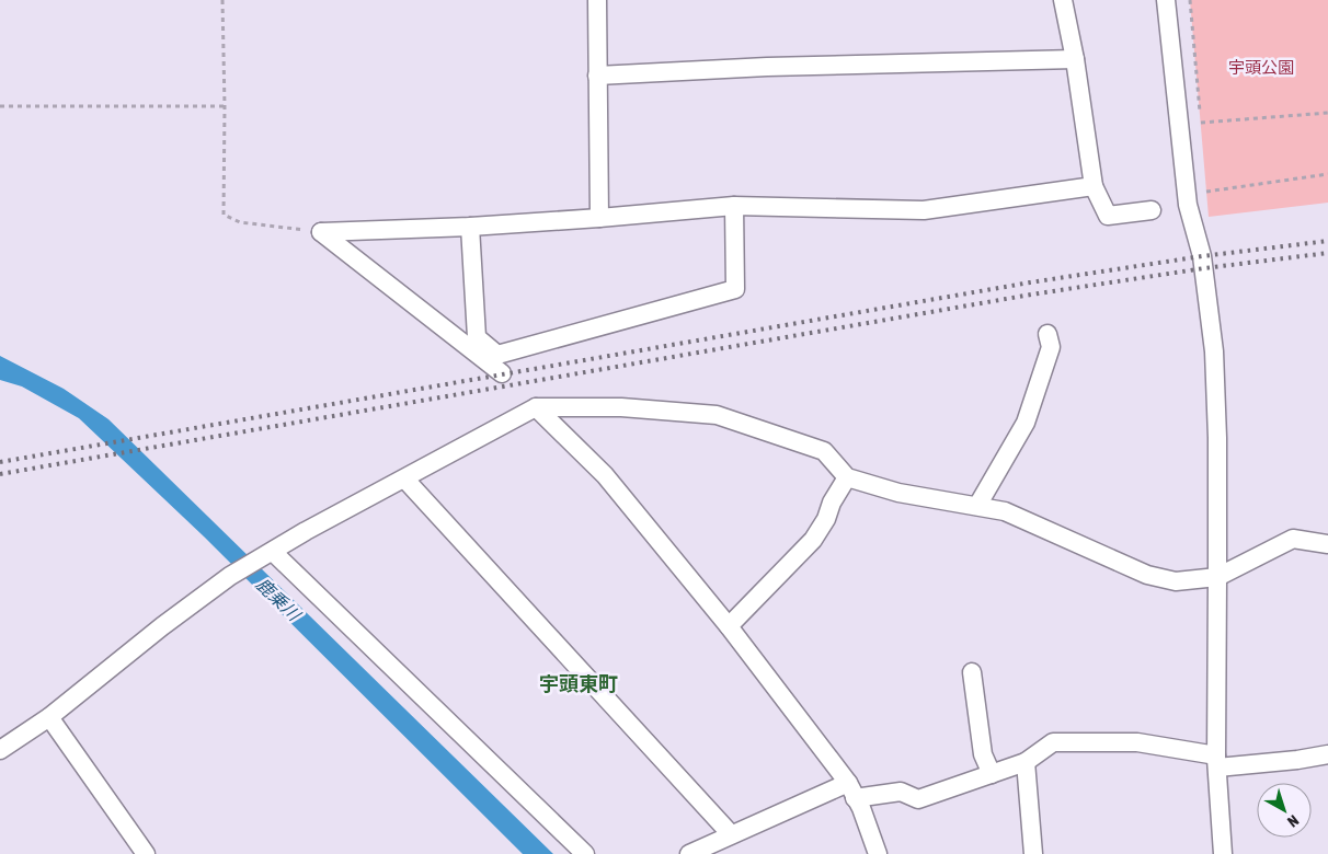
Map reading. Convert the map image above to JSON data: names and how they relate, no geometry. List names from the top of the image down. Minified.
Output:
{"districts":["宇頭東町"],"water":["鹿乗川"],"parks":["宇頭公園"],"north":"bottom right"}
